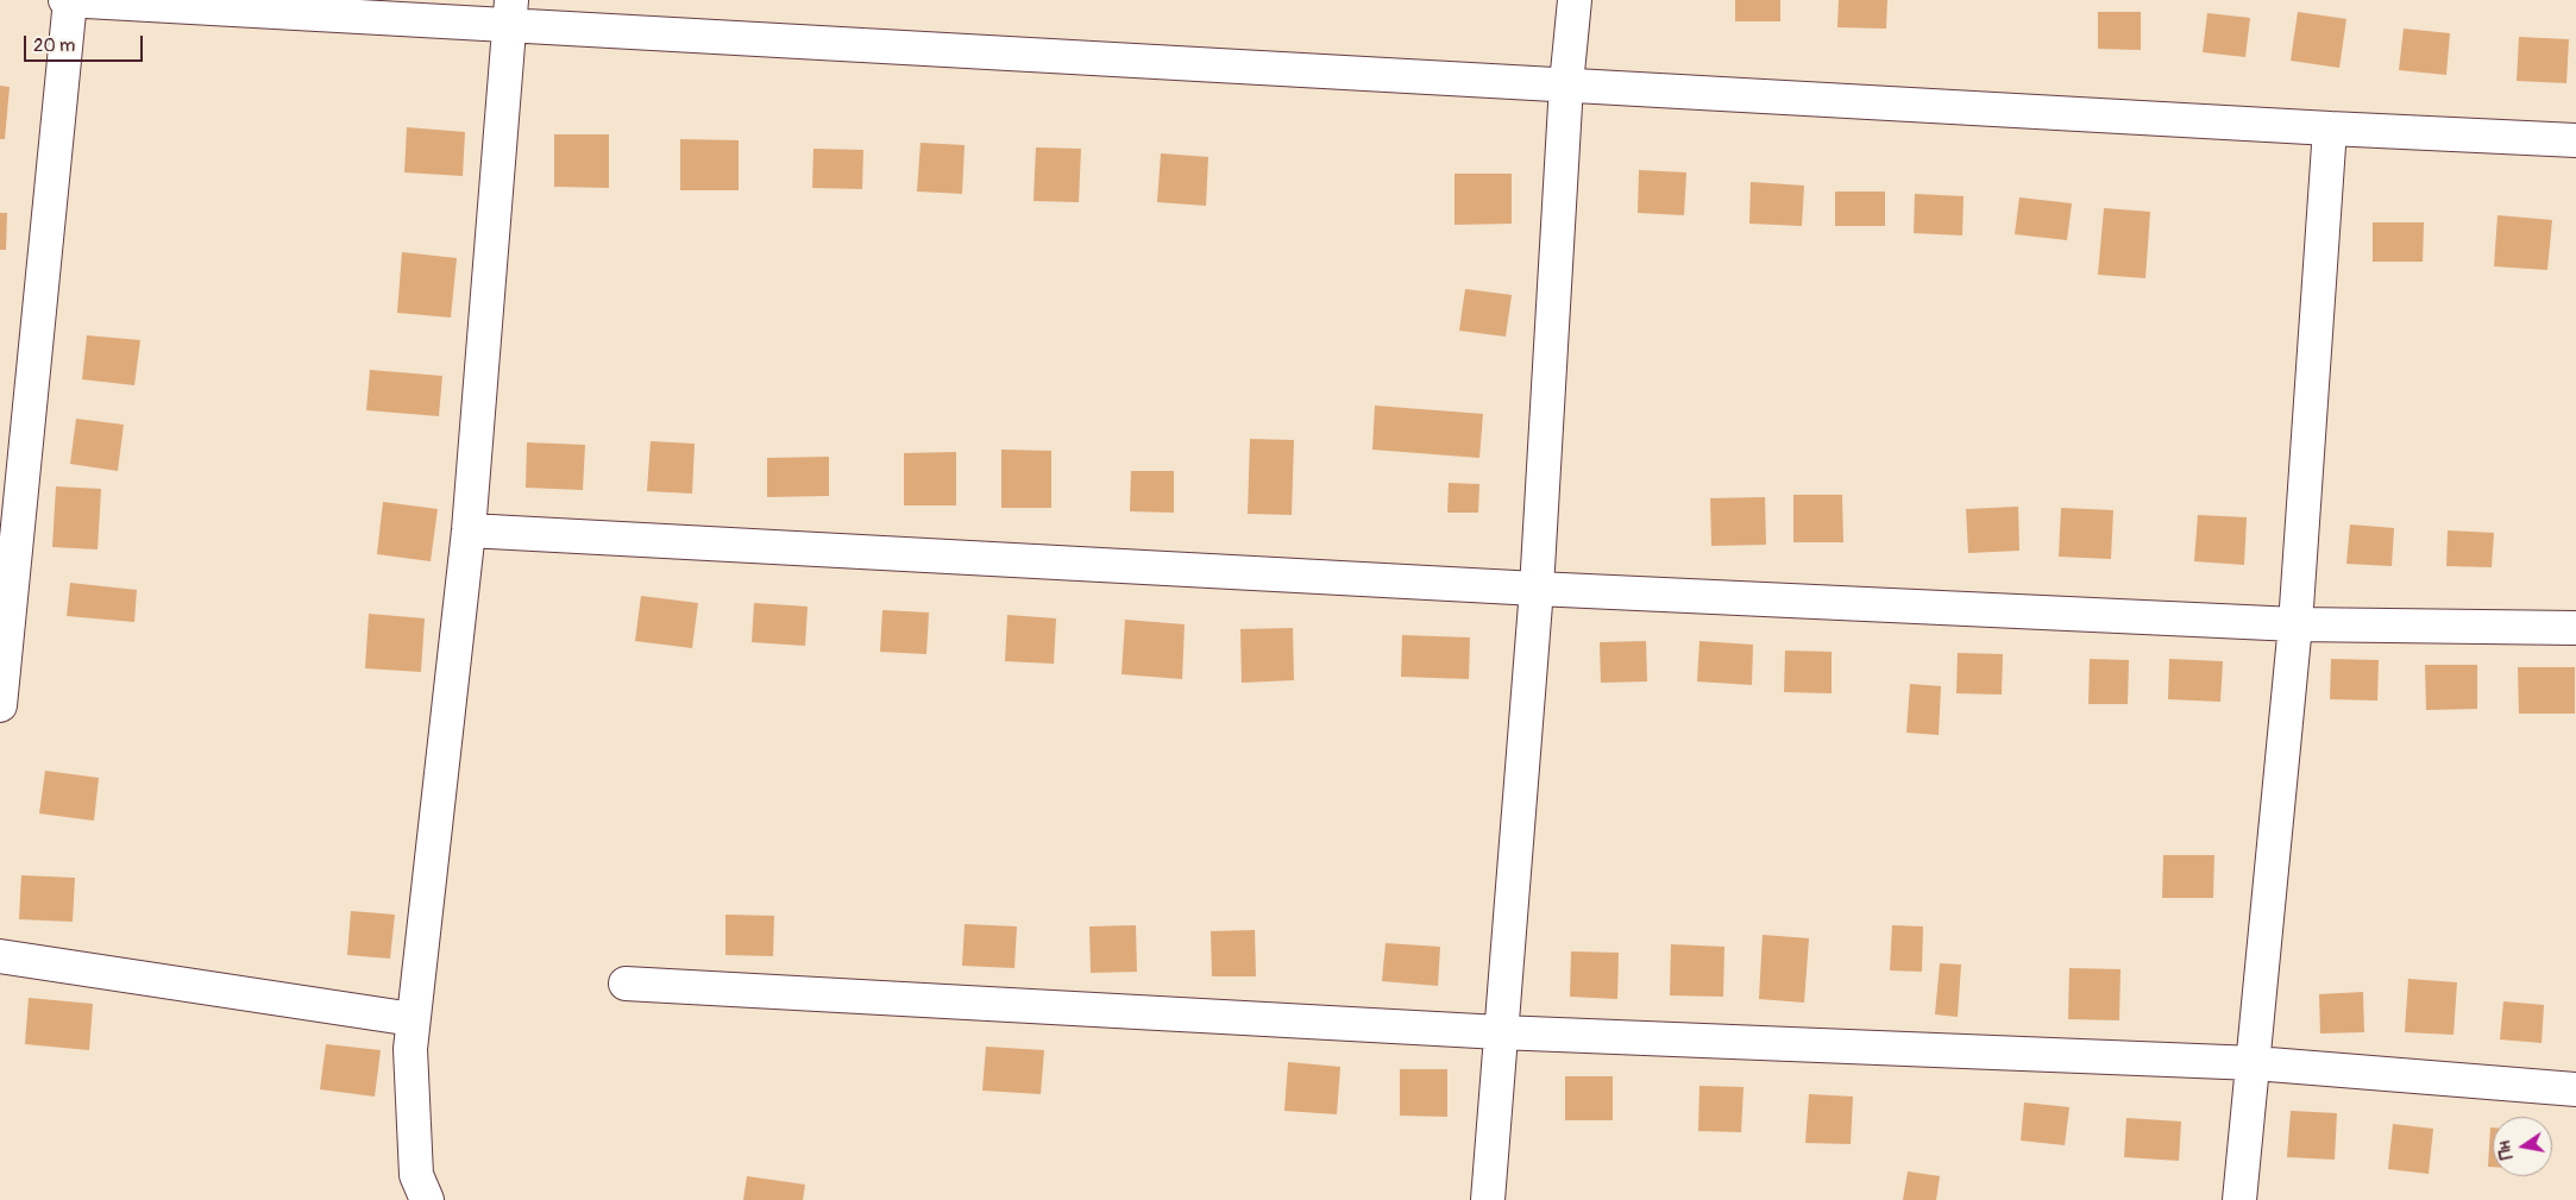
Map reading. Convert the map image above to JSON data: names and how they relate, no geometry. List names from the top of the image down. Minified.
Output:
{"scale_bar":"20 m","north":"left"}
